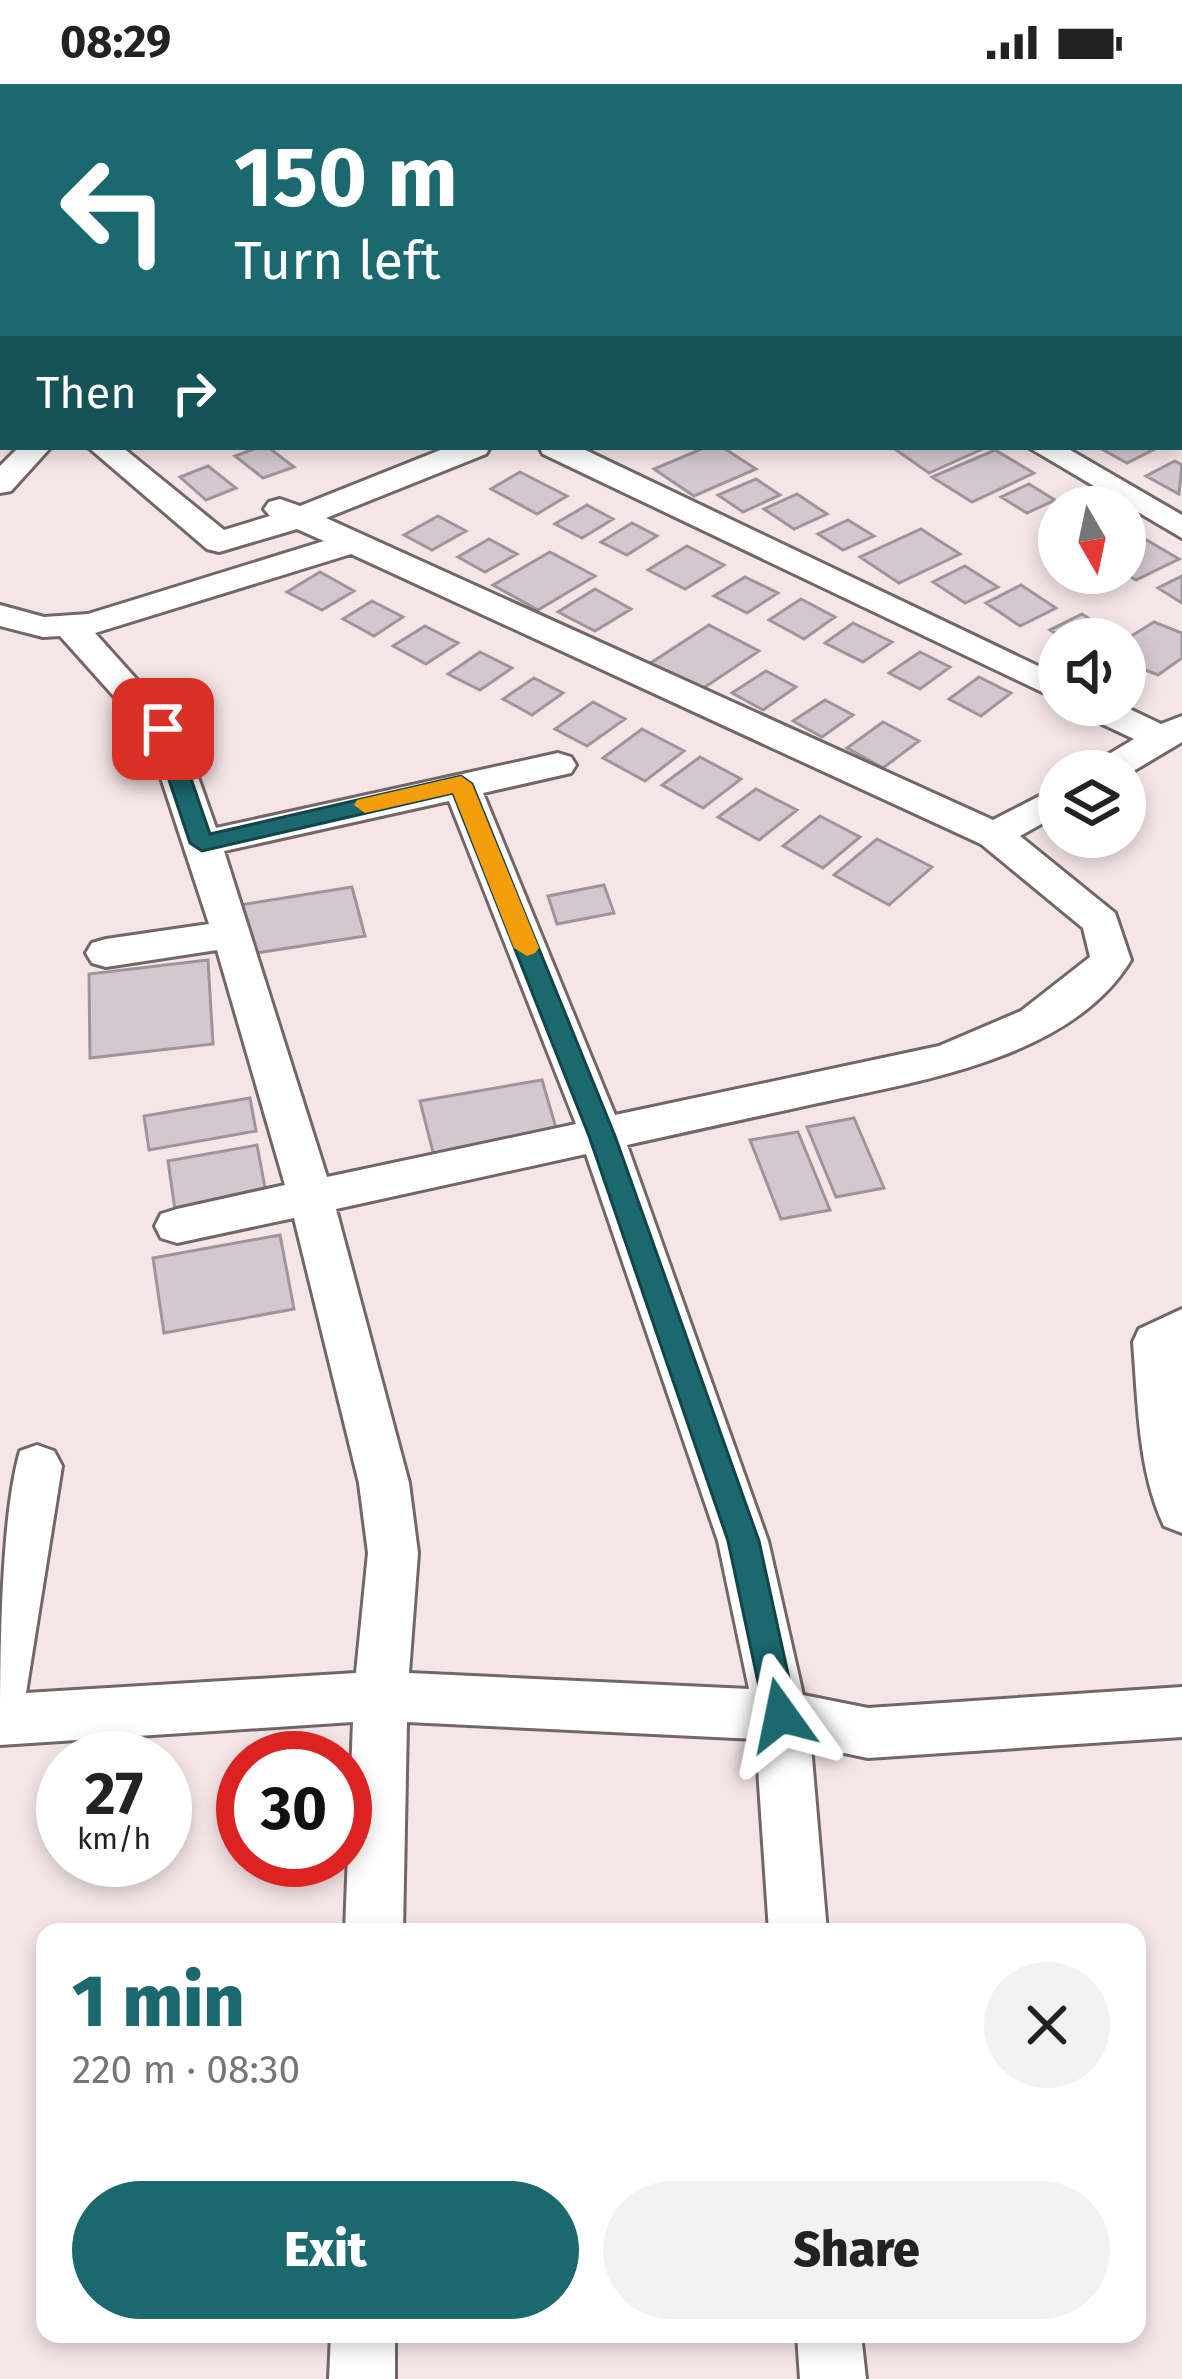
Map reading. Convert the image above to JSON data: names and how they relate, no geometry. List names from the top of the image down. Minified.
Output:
{"north":"bottom","page":{"status":"08:29","turn":["150 m","Turn left"],"then":"Then","speed":"27 km/h","limit":"30","heading":["1 min","220 m · 08:30"],"buttons":["Exit","Share"]}}
